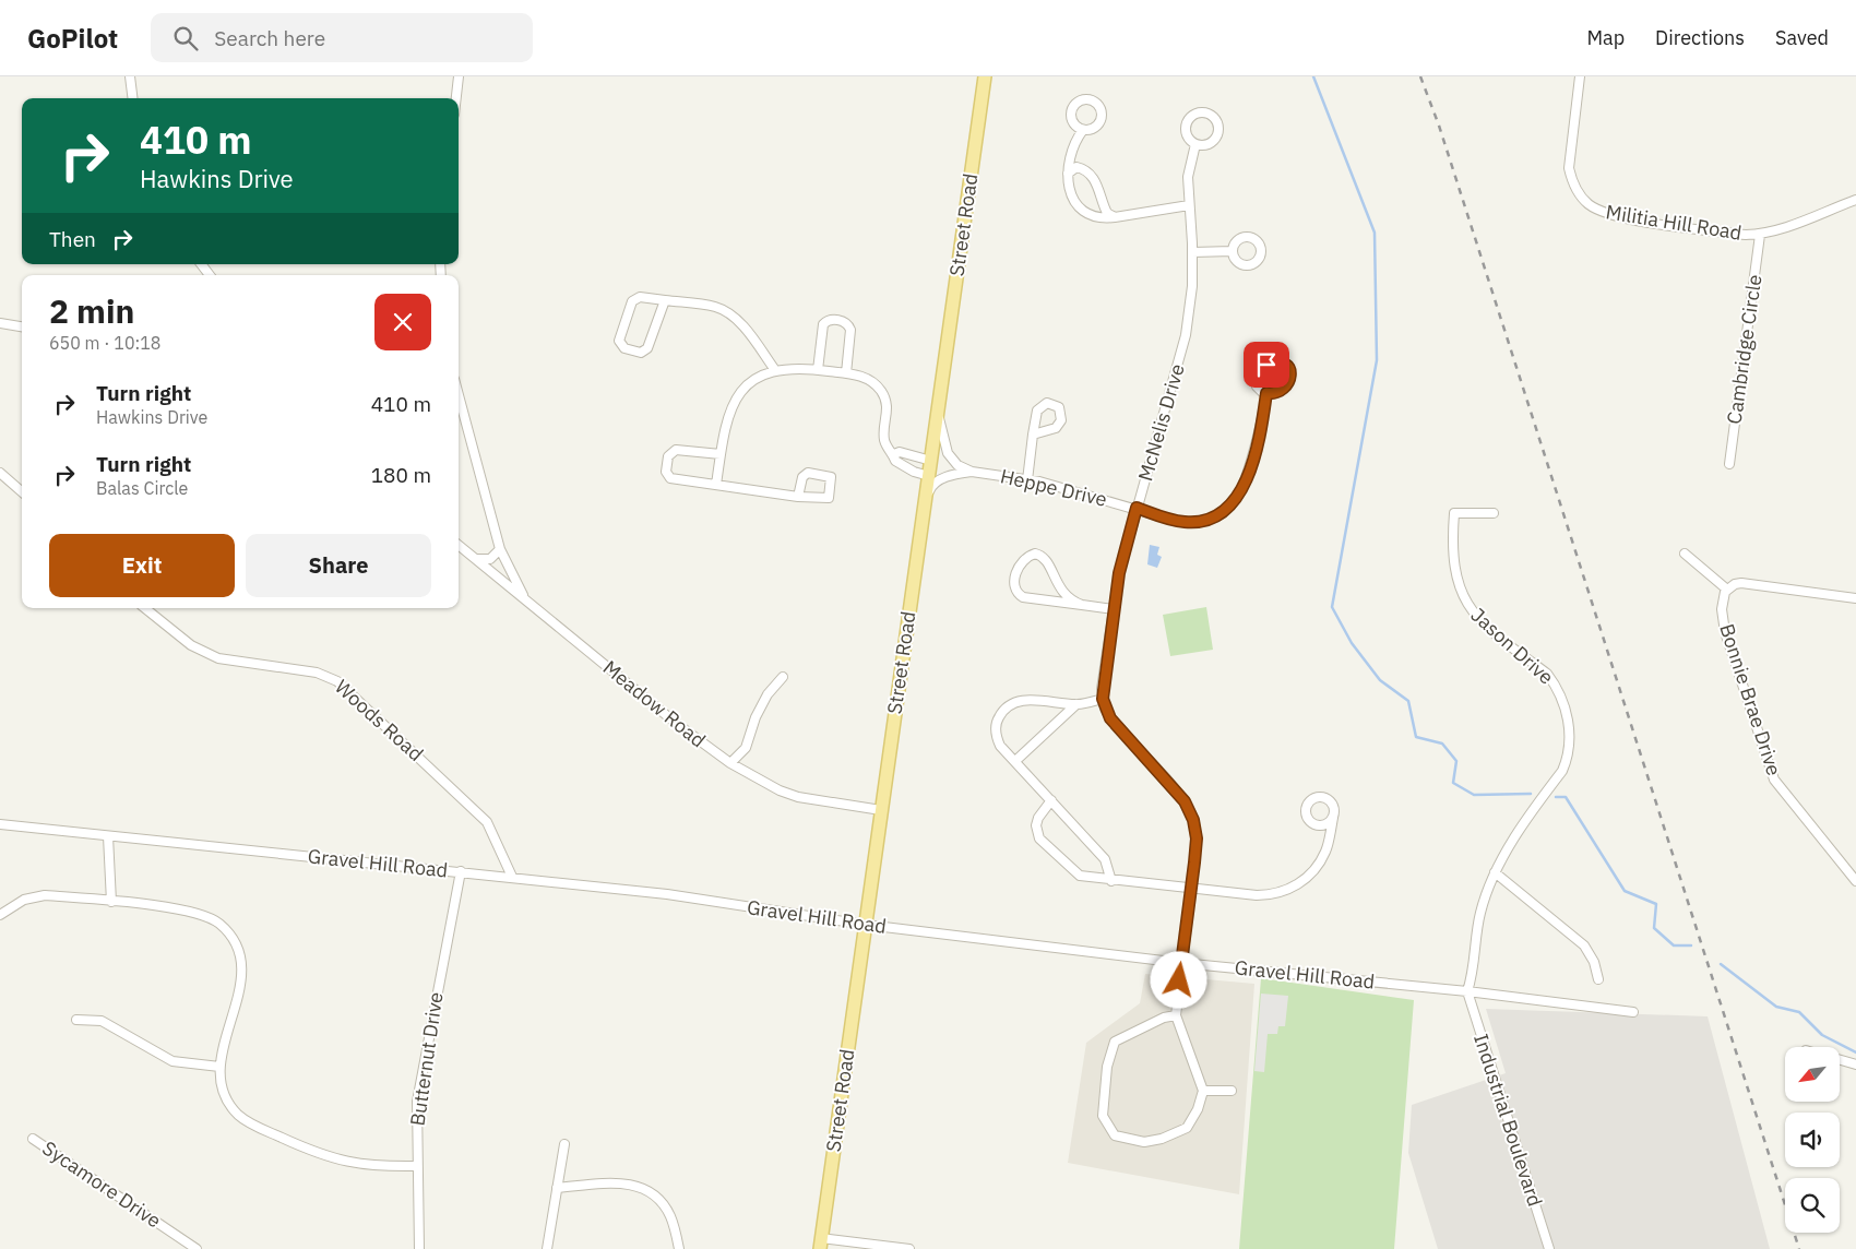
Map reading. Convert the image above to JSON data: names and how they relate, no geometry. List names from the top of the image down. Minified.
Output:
{"streets":{"main road":["Street Road"],"street":["Militia Hill Road","Cambridge Circle","McNelis Drive","Heppe Drive","Jason Drive","Bonnie Brae Drive","Meadow Road","Woods Road","Gravel Hill Road","Butternut Drive","Industrial Boulevard","Sycamore Drive"]},"crossings":[["Militia Hill Road","Cambridge Circle"],["Street Road","Heppe Drive"],["Street Road","Meadow Road"],["Street Road","Gravel Hill Road"],["McNelis Drive","Heppe Drive"],["Jason Drive","Gravel Hill Road"],["Jason Drive","Industrial Boulevard"],["Woods Road","Gravel Hill Road"],["Gravel Hill Road","Butternut Drive"],["Gravel Hill Road","Industrial Boulevard"]],"north":"bottom left","page":{"header":"GoPilot","search":"Search here","nav":["Map","Directions","Saved"],"turn":["410 m","Hawkins Drive"],"then":"Then","heading":["2 min","650 m · 10:18"],"list":[{"name":"Turn right","note":"Hawkins Drive","value":"410 m"},{"name":"Turn right","note":"Balas Circle","value":"180 m"}],"buttons":["Exit","Share"]}}
